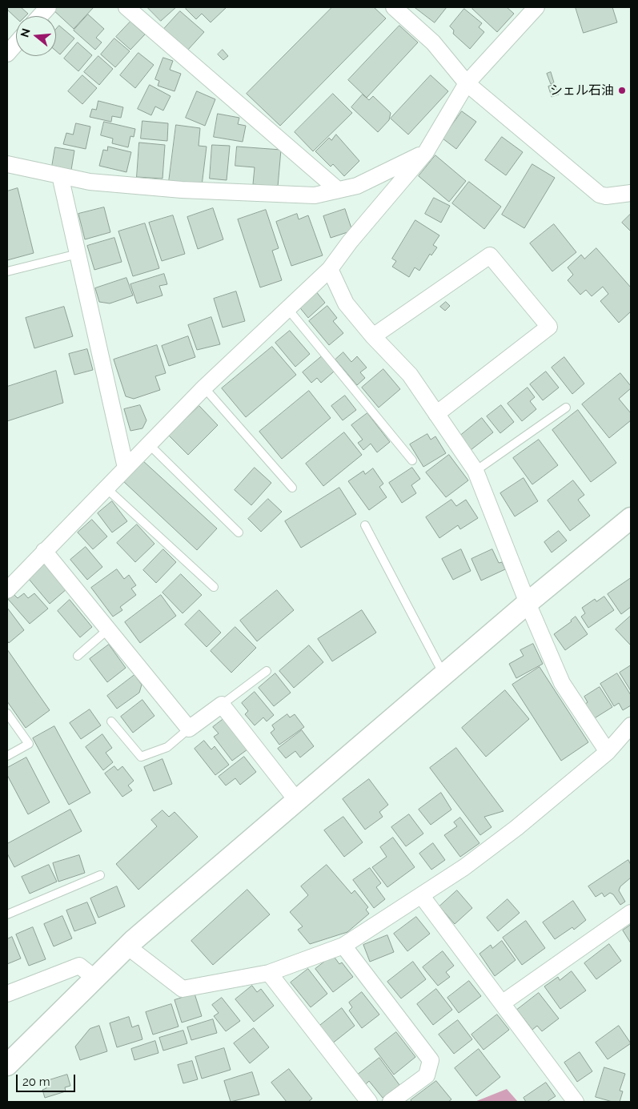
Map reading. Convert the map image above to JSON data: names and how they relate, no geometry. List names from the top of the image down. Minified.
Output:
{"places":["シェル石油"],"scale_bar":"20 m","north":"left"}
